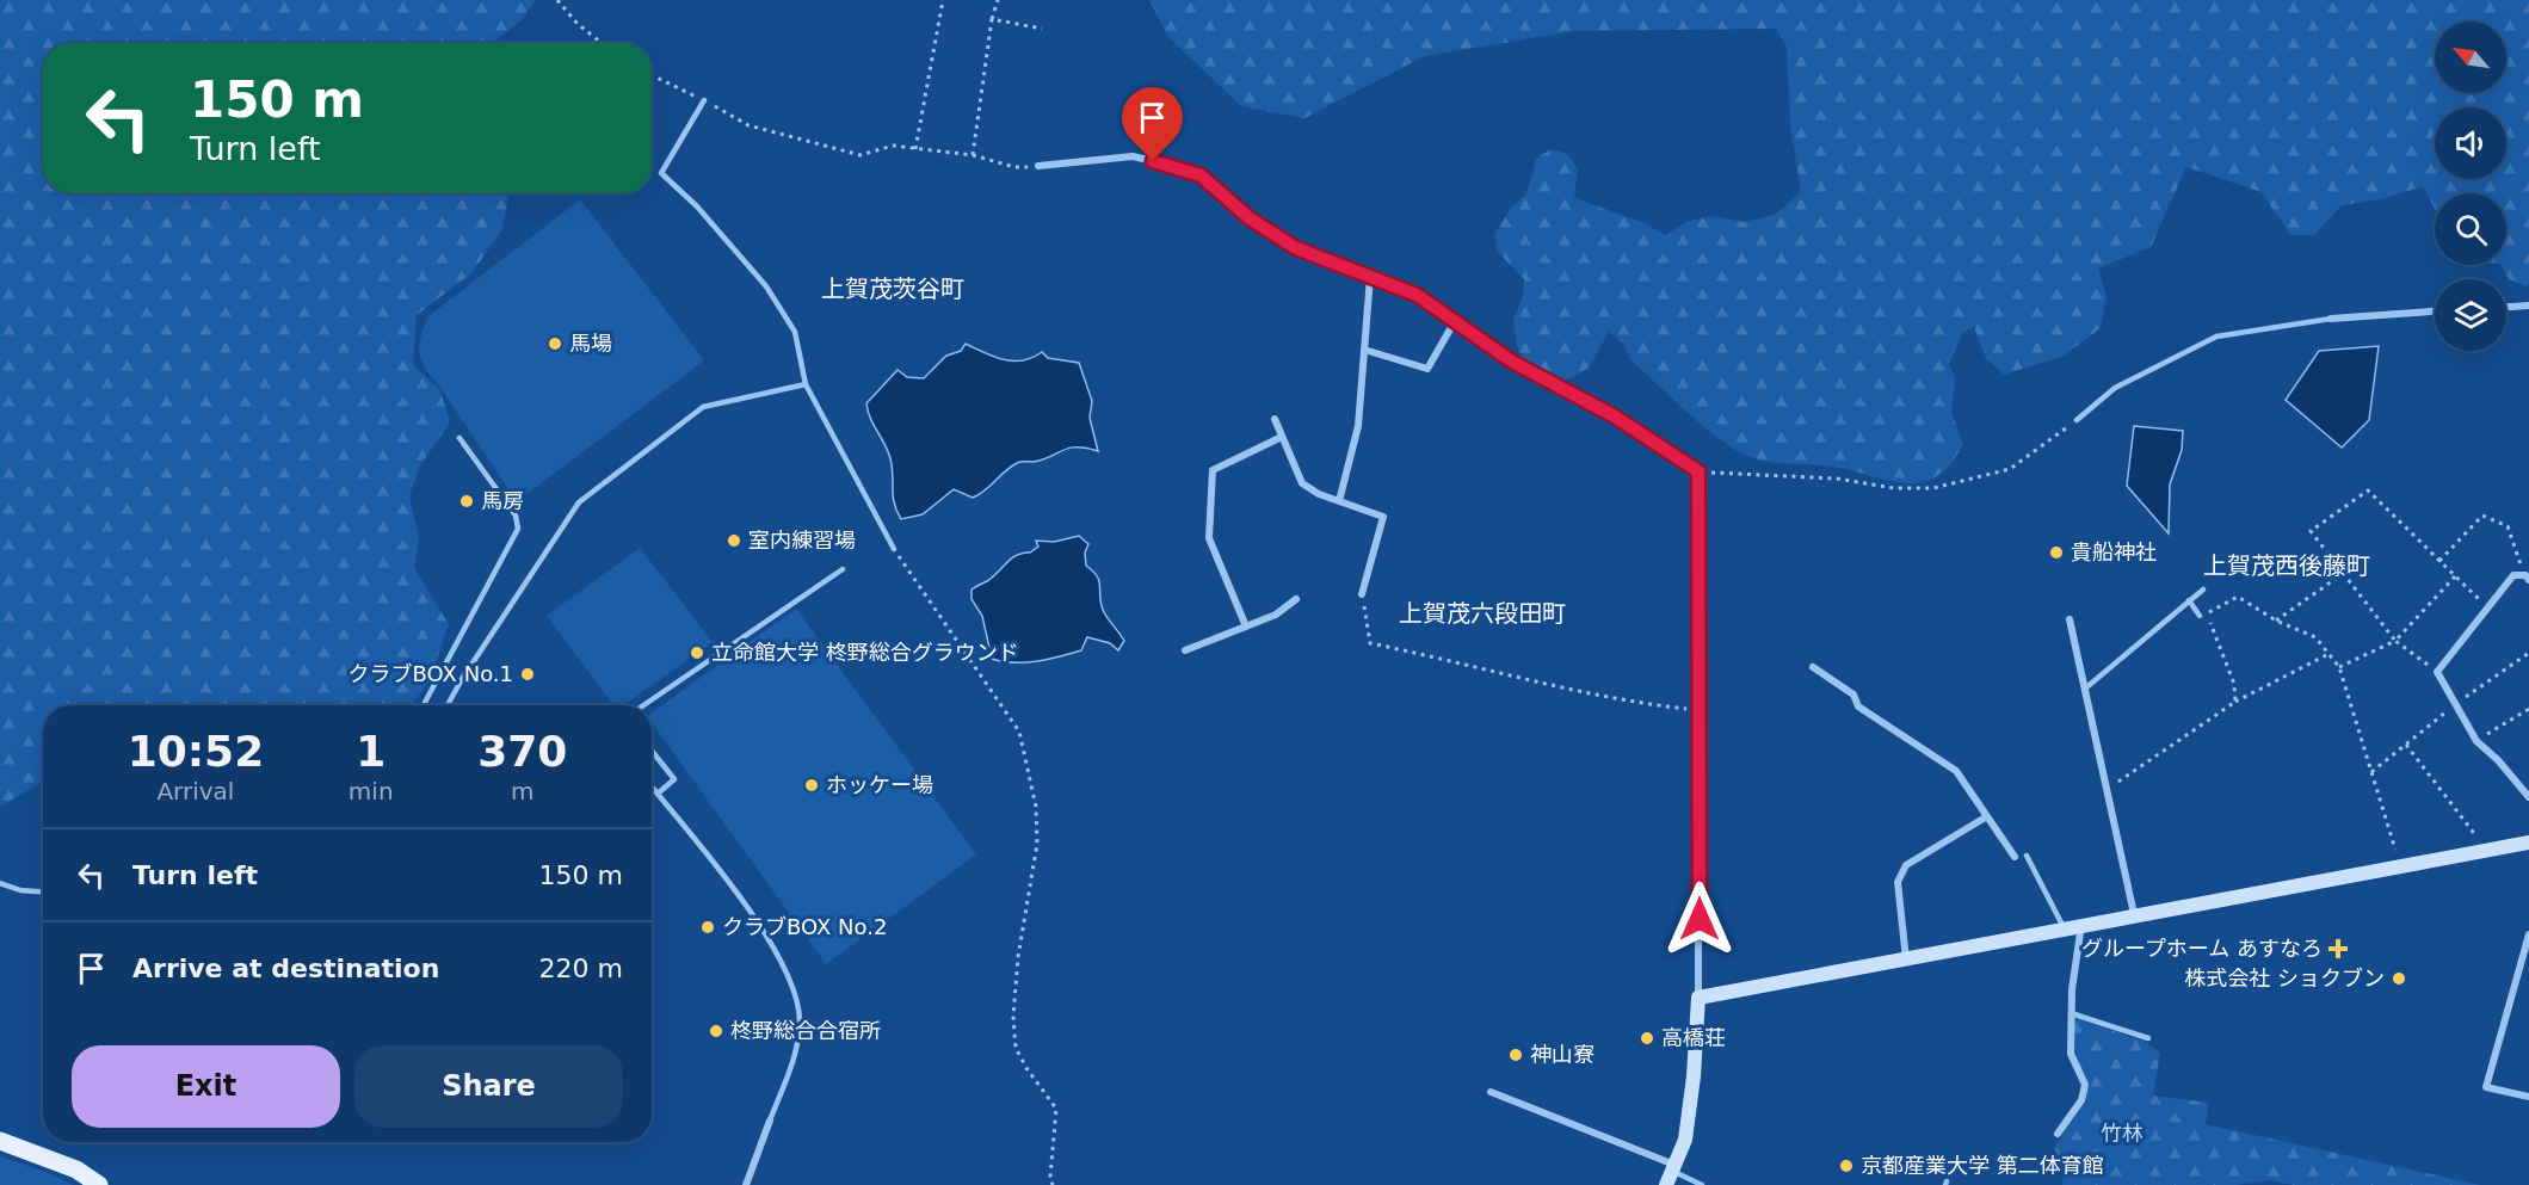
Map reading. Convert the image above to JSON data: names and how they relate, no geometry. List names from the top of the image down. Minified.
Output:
{"districts":["上賀茂茨谷町","上賀茂西後藤町","上賀茂六段田町"],"parks":["竹林"],"places":{"other":["馬場","馬房","室内練習場","貴船神社","立命館大学 柊野総合グラウンド","クラブBOX No.1","ホッケー場","クラブBOX No.2","株式会社 ショクブン","柊野総合合宿所","高橋荘","神山寮","京都産業大学 第二体育館"],"health":["グループホーム あすなろ"]},"north":"top left","page":{"turn":["150 m","Turn left"],"eta":["10:52","Arrival","1","min","370","m"],"list":[{"name":"Turn left","value":"150 m"},{"name":"Arrive at destination","value":"220 m"}],"buttons":["Exit","Share"]}}
